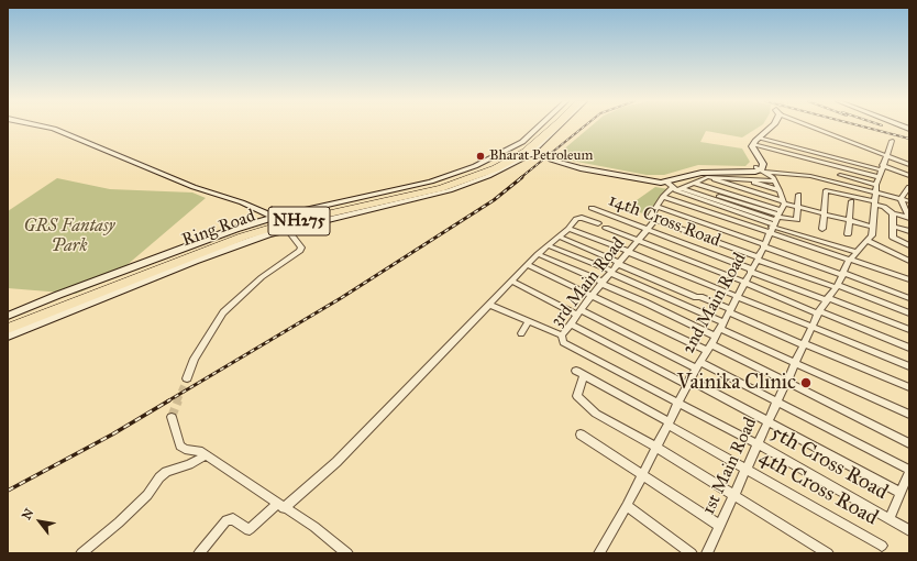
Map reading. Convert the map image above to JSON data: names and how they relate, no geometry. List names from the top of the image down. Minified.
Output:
{"streets":{"highway":["NH275","Ring Road"],"street":["14th Cross Road","3rd Main Road","2nd Main Road","5th Cross Road","1st Main Road","4th Cross Road"]},"crossings":[["14th Cross Road","3rd Main Road"],["14th Cross Road","2nd Main Road"],["14th Cross Road","1st Main Road"],["3rd Main Road","5th Cross Road"],["2nd Main Road","5th Cross Road"],["2nd Main Road","4th Cross Road"],["5th Cross Road","1st Main Road"],["1st Main Road","4th Cross Road"]],"parks":["GRS Fantasy Park"],"places":["Bharat Petroleum","Vainika Clinic"],"north":"top left"}
